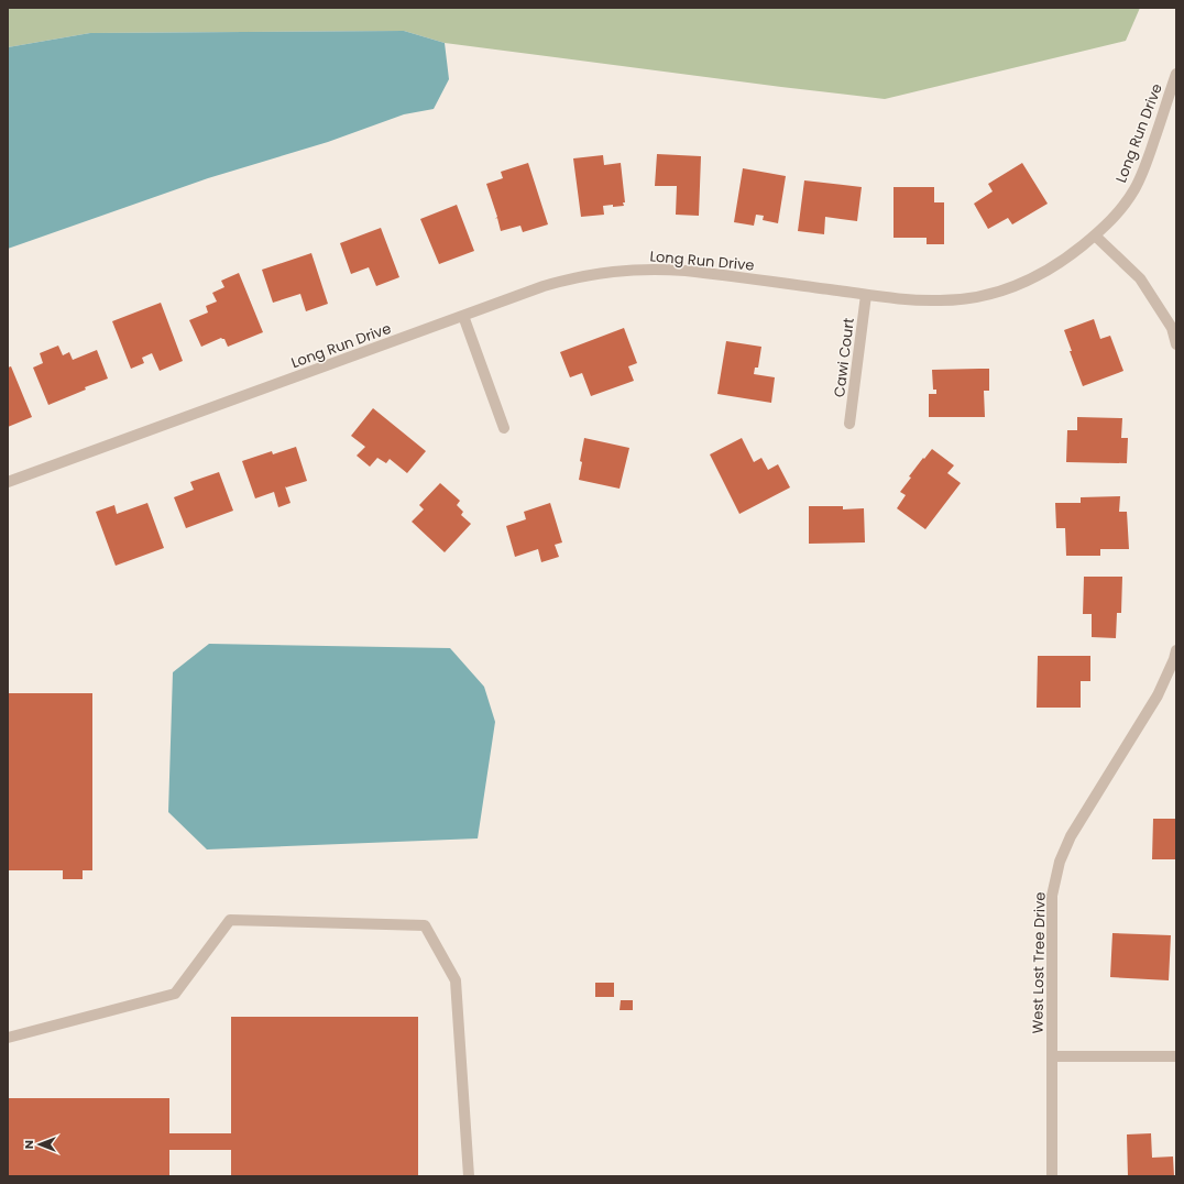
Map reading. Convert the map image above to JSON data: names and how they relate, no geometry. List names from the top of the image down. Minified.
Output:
{"streets":{"street":["Long Run Drive","Cawi Court","West Lost Tree Drive"]},"crossings":[["Long Run Drive","Cawi Court"]],"north":"left"}
